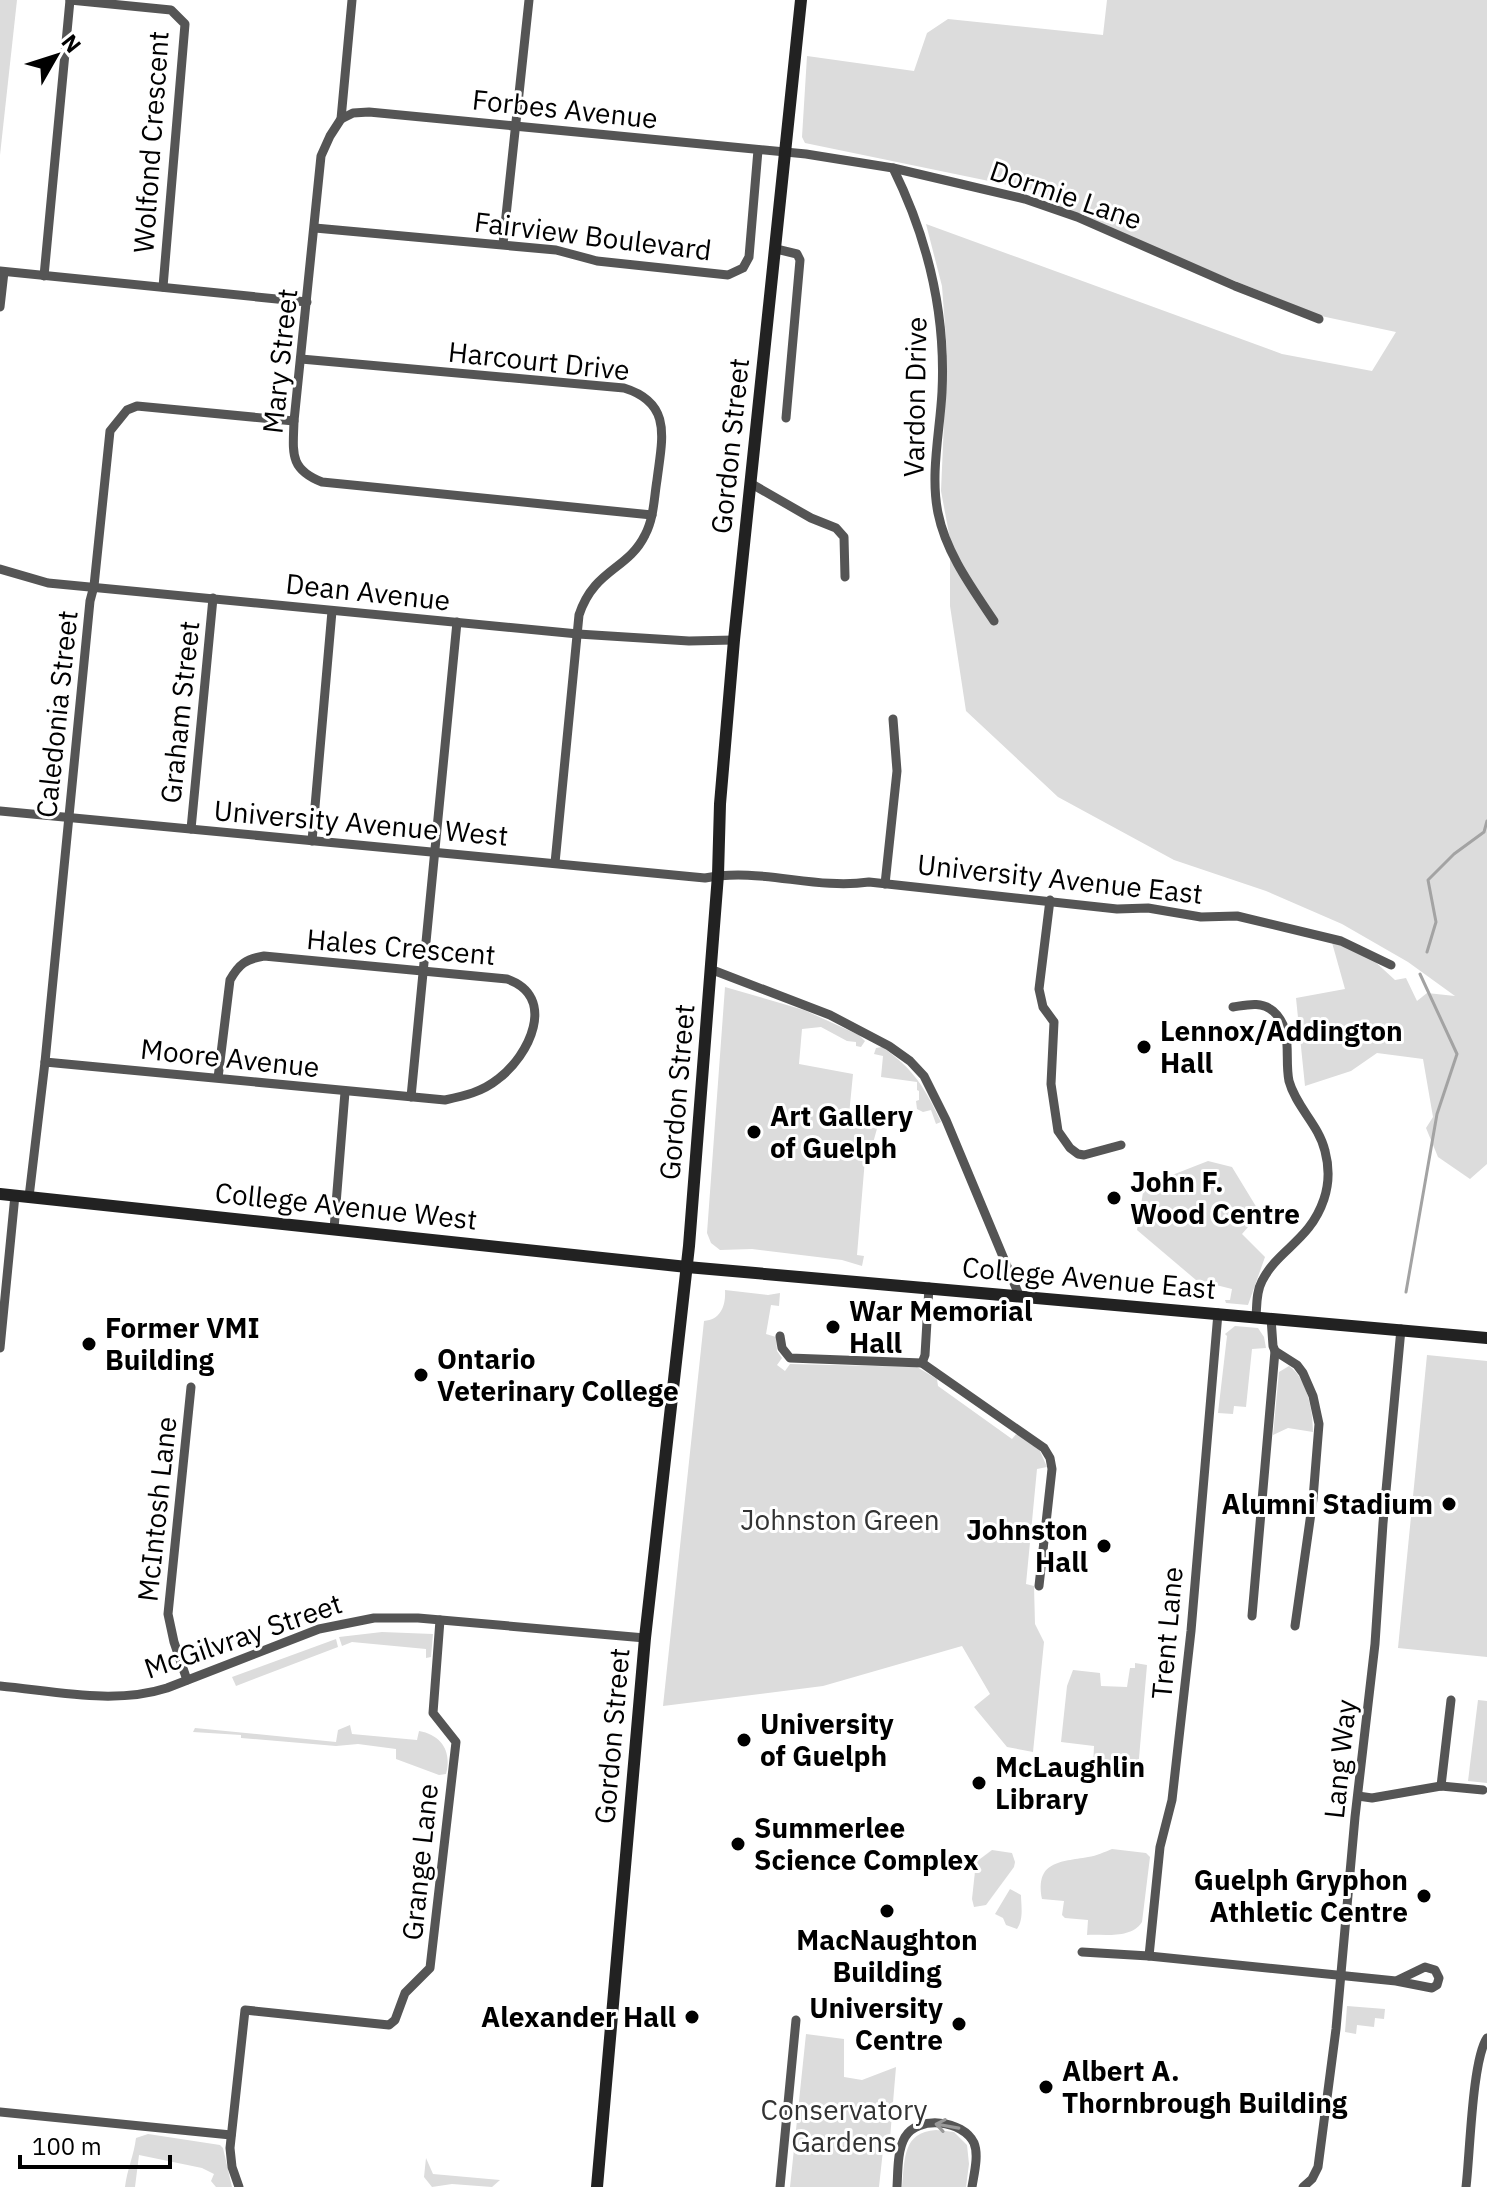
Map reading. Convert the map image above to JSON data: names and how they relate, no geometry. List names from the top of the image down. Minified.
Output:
{"streets":{"main road":["Gordon Street","College Avenue West","College Avenue East"],"street":["Forbes Avenue","Wolfond Crescent","Dormie Lane","Fairview Boulevard","Mary Street","Harcourt Drive","Vardon Drive","Dean Avenue","Graham Street","Caledonia Street","University Avenue West","University Avenue East","Hales Crescent","Moore Avenue","McIntosh Lane","Trent Lane","McGilvray Street","Lang Way","Grange Lane"]},"crossings":[["Forbes Avenue","Dormie Lane"],["Forbes Avenue","Fairview Boulevard"],["Forbes Avenue","Mary Street"],["Forbes Avenue","Gordon Street"],["Dormie Lane","Vardon Drive"],["Dormie Lane","Gordon Street"],["Fairview Boulevard","Mary Street"],["Mary Street","Harcourt Drive"],["Mary Street","Caledonia Street"],["Harcourt Drive","Dean Avenue"],["Harcourt Drive","University Avenue West"],["Gordon Street","Dean Avenue"],["Gordon Street","University Avenue West"],["Gordon Street","University Avenue East"],["Gordon Street","College Avenue West"],["Gordon Street","College Avenue East"],["Gordon Street","McGilvray Street"],["Dean Avenue","Graham Street"],["Dean Avenue","Caledonia Street"],["Graham Street","University Avenue West"],["Caledonia Street","University Avenue West"],["Caledonia Street","Moore Avenue"],["Caledonia Street","College Avenue West"],["University Avenue West","University Avenue East"],["Hales Crescent","Moore Avenue"],["College Avenue West","College Avenue East"],["College Avenue East","Trent Lane"],["College Avenue East","Lang Way"],["McIntosh Lane","McGilvray Street"],["McGilvray Street","Grange Lane"]],"parks":["Johnston Green","Conservatory Gardens"],"places":["Lennox/Addington Hall","Art Gallery of Guelph","John F. Wood Centre","War Memorial Hall","Former VMI Building","Ontario Veterinary College","Alumni Stadium","Johnston Hall","University of Guelph","McLaughlin Library","Summerlee Science Complex","Guelph Gryphon Athletic Centre","MacNaughton Building","Alexander Hall","University Centre","Albert A. Thornbrough Building"],"scale_bar":"100 m","north":"top right"}
